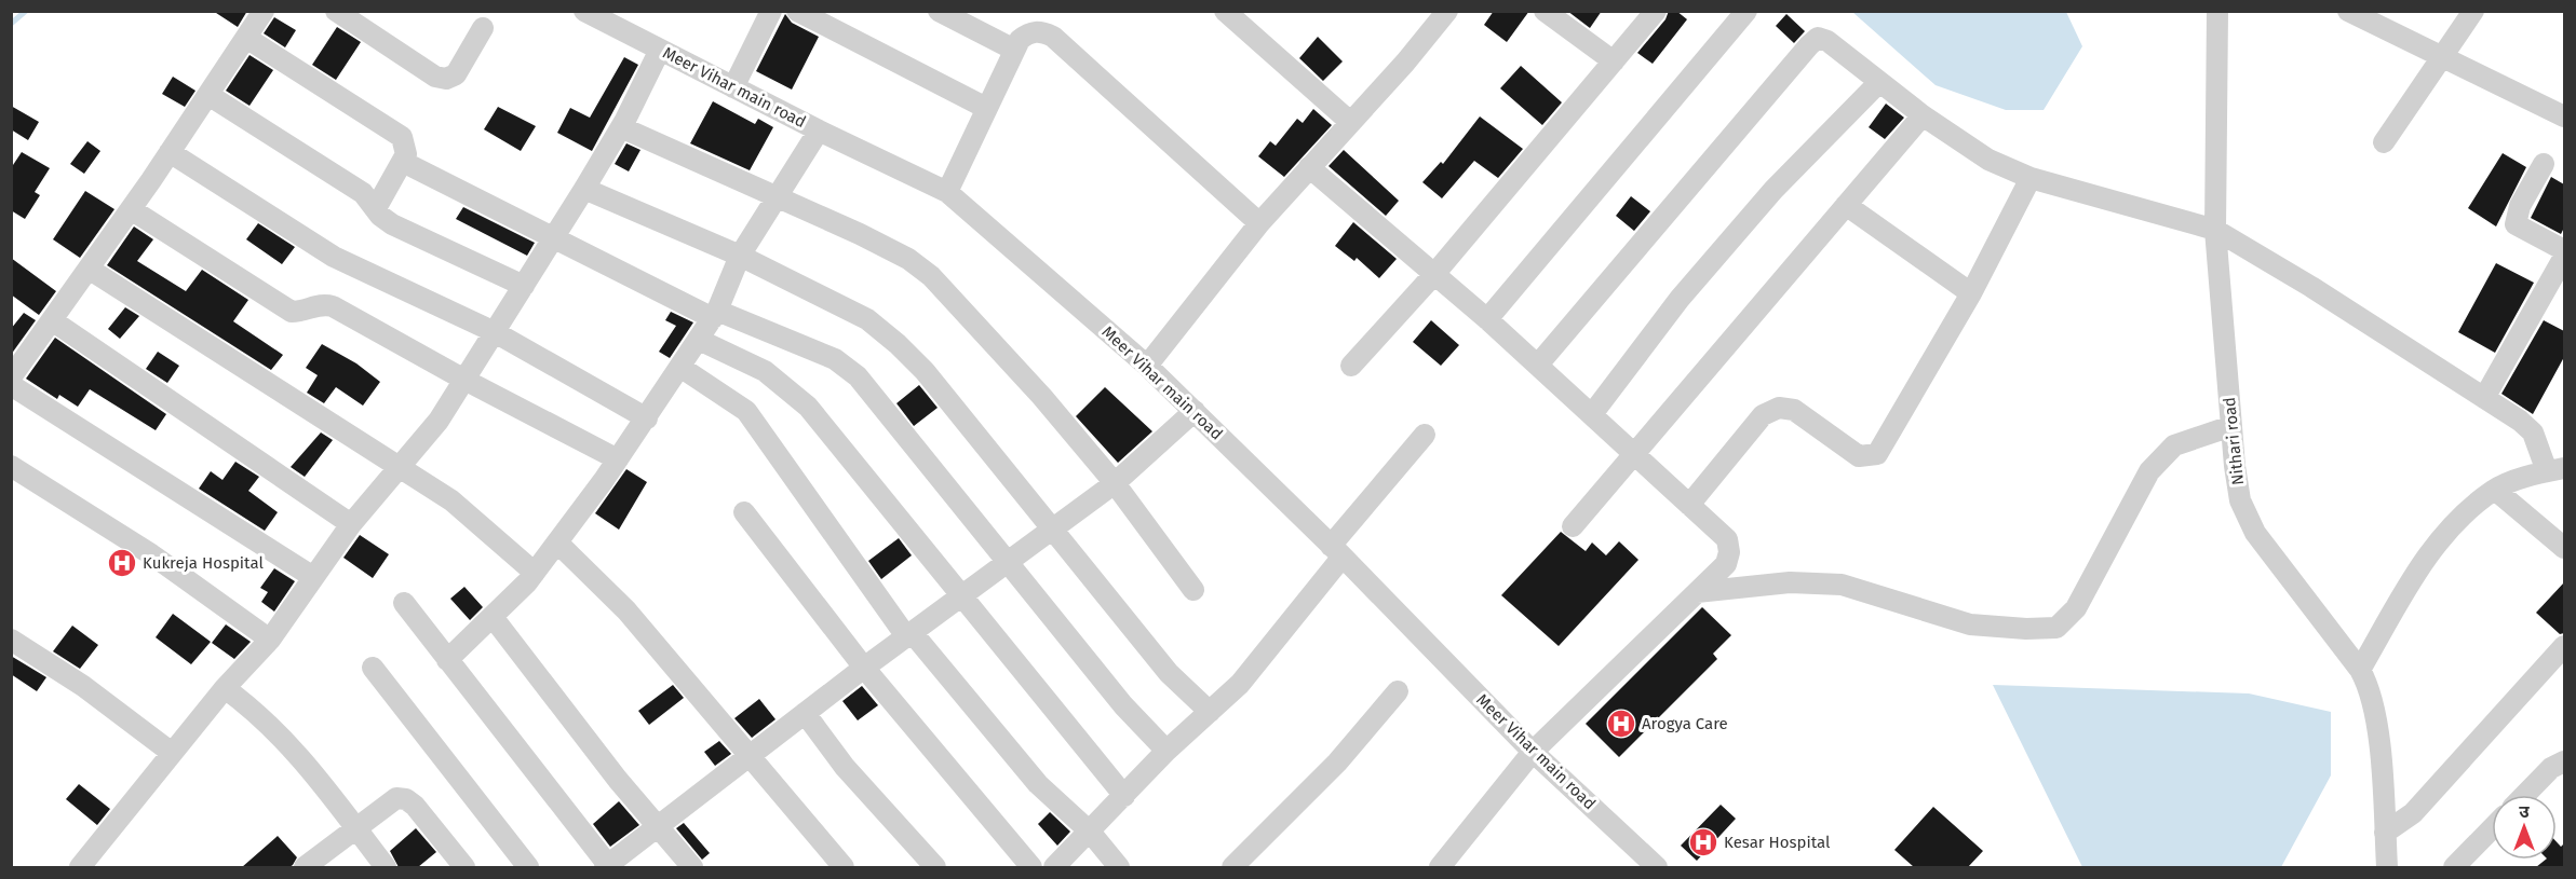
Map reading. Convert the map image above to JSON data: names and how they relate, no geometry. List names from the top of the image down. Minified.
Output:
{"streets":{"street":["Meer Vihar main road","Nithari road"]},"places":{"hospital":["Kukreja Hospital","Arogya Care","Kesar Hospital"]},"north":"top"}
